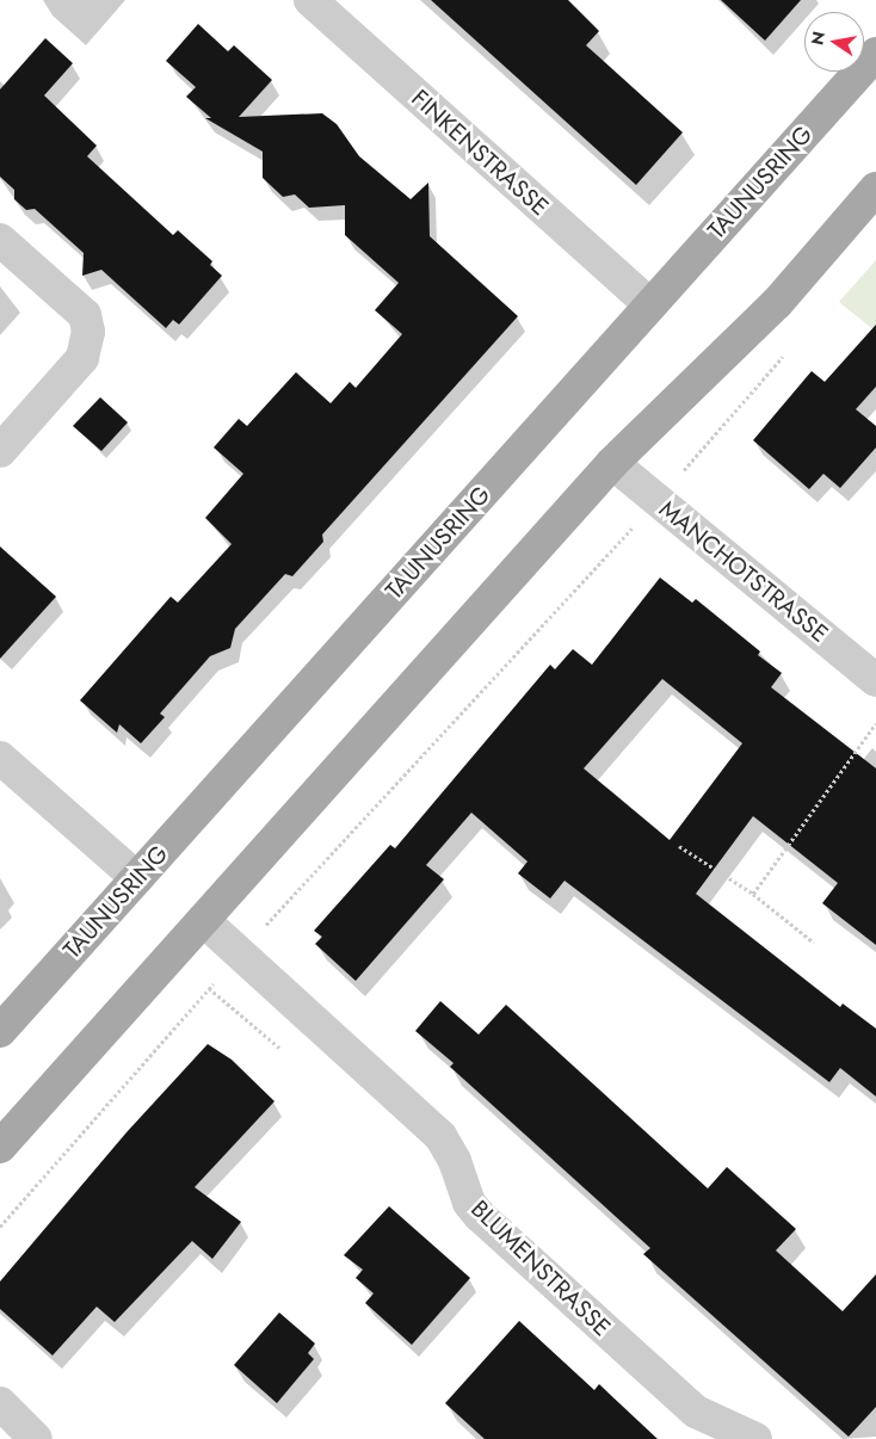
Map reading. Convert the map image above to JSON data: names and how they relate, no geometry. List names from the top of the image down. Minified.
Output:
{"streets":{"main road":["TAUNUSRING"],"street":["FINKENSTRASSE","MANCHOTSTRASSE","BLUMENSTRASSE"]},"crossings":[["FINKENSTRASSE","TAUNUSRING"]],"north":"left"}
